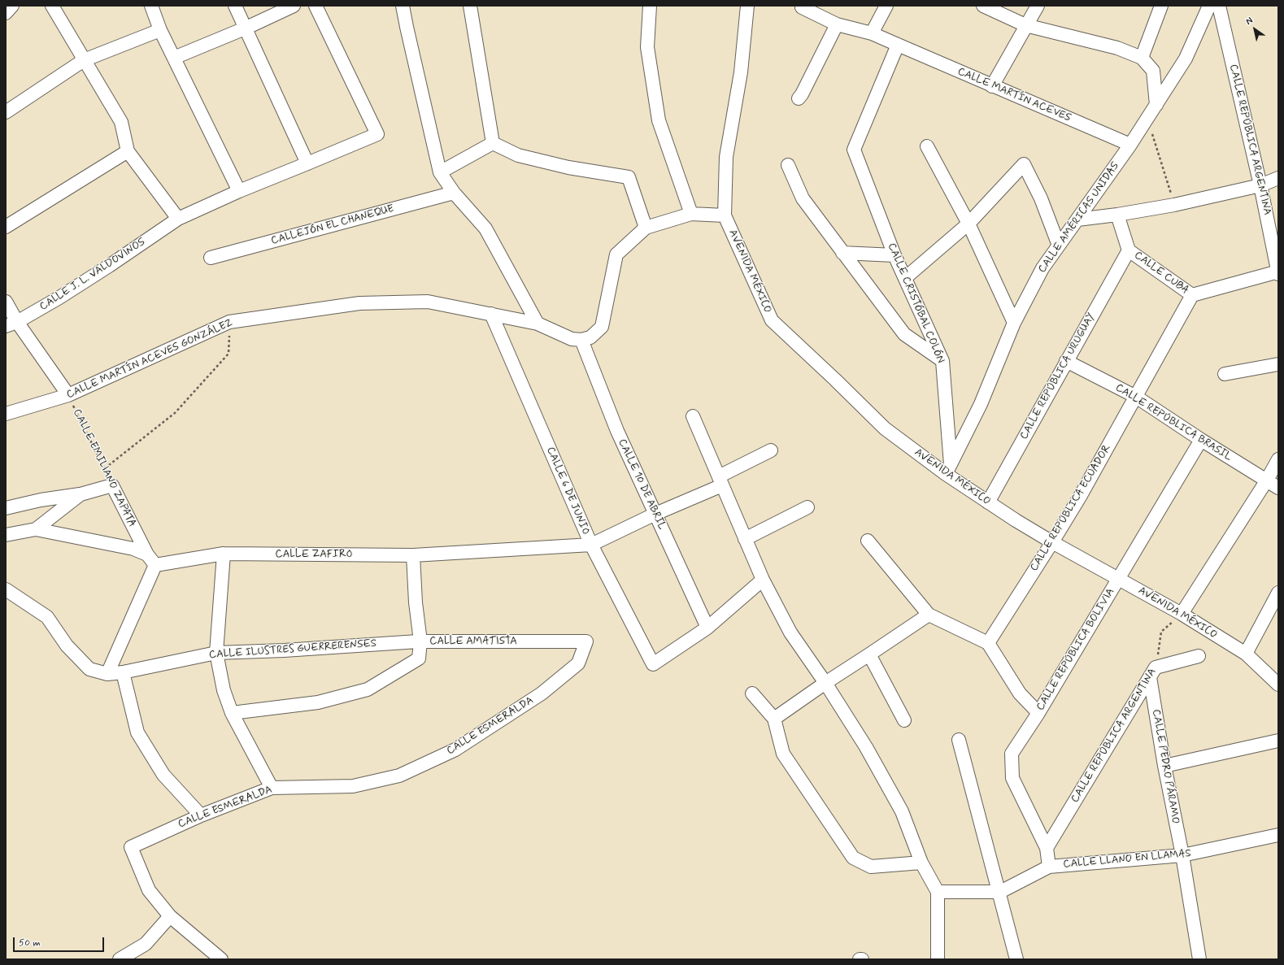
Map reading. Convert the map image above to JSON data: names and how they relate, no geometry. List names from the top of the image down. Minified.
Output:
{"streets":{"street":["CALLE MARTÍN ACEVES","CALLE REPÚBLICA ARGENTINA","CALLE AMÉRICAS UNIDAS","CALLEJÓN EL CHANEQUE","AVENIDA MÉXICO","CALLE CUBA","CALLE J. L. VALDOVINOS","CALLE CRISTÓBAL COLÓN","CALLE MARTÍN ACEVES GONZÁLEZ","CALLE REPÚBLICA URUGUAY","CALLE REPÚBLICA BRASIL","CALLE EMILIANO ZAPATA","CALLE 10 DE ABRIL","CALLE 6 DE JUNIO","CALLE REPÚBLICA ECUADOR","CALLE ZAFIRO","CALLE AMATISTA","CALLE ILUSTRES GUERRERENSES","CALLE REPÚBLICA BOLIVIA","CALLE ESMERALDA","CALLE PEDRO PÁRAMO","CALLE LLANO EN LLAMAS"]},"crossings":[["CALLE MARTÍN ACEVES","CALLE AMÉRICAS UNIDAS"],["CALLE MARTÍN ACEVES","CALLE CRISTÓBAL COLÓN"],["CALLE REPÚBLICA ARGENTINA","AVENIDA MÉXICO"],["CALLE REPÚBLICA ARGENTINA","CALLE REPÚBLICA BOLIVIA"],["CALLE REPÚBLICA ARGENTINA","CALLE PEDRO PÁRAMO"],["CALLE AMÉRICAS UNIDAS","AVENIDA MÉXICO"],["CALLE AMÉRICAS UNIDAS","CALLE CRISTÓBAL COLÓN"],["AVENIDA MÉXICO","CALLE CRISTÓBAL COLÓN"],["AVENIDA MÉXICO","CALLE REPÚBLICA URUGUAY"],["AVENIDA MÉXICO","CALLE REPÚBLICA ECUADOR"],["AVENIDA MÉXICO","CALLE REPÚBLICA BOLIVIA"],["CALLE CUBA","CALLE REPÚBLICA URUGUAY"],["CALLE CUBA","CALLE REPÚBLICA ECUADOR"],["CALLE MARTÍN ACEVES GONZÁLEZ","CALLE EMILIANO ZAPATA"],["CALLE MARTÍN ACEVES GONZÁLEZ","CALLE 10 DE ABRIL"],["CALLE MARTÍN ACEVES GONZÁLEZ","CALLE 6 DE JUNIO"],["CALLE REPÚBLICA URUGUAY","CALLE REPÚBLICA BRASIL"],["CALLE REPÚBLICA BRASIL","CALLE REPÚBLICA ECUADOR"],["CALLE REPÚBLICA BRASIL","CALLE REPÚBLICA BOLIVIA"],["CALLE EMILIANO ZAPATA","CALLE ZAFIRO"],["CALLE 10 DE ABRIL","CALLE 6 DE JUNIO"],["CALLE 6 DE JUNIO","CALLE ZAFIRO"],["CALLE AMATISTA","CALLE ILUSTRES GUERRERENSES"],["CALLE AMATISTA","CALLE ESMERALDA"],["CALLE REPÚBLICA BOLIVIA","CALLE LLANO EN LLAMAS"],["CALLE PEDRO PÁRAMO","CALLE LLANO EN LLAMAS"]],"scale_bar":"50 m","north":"top left"}
